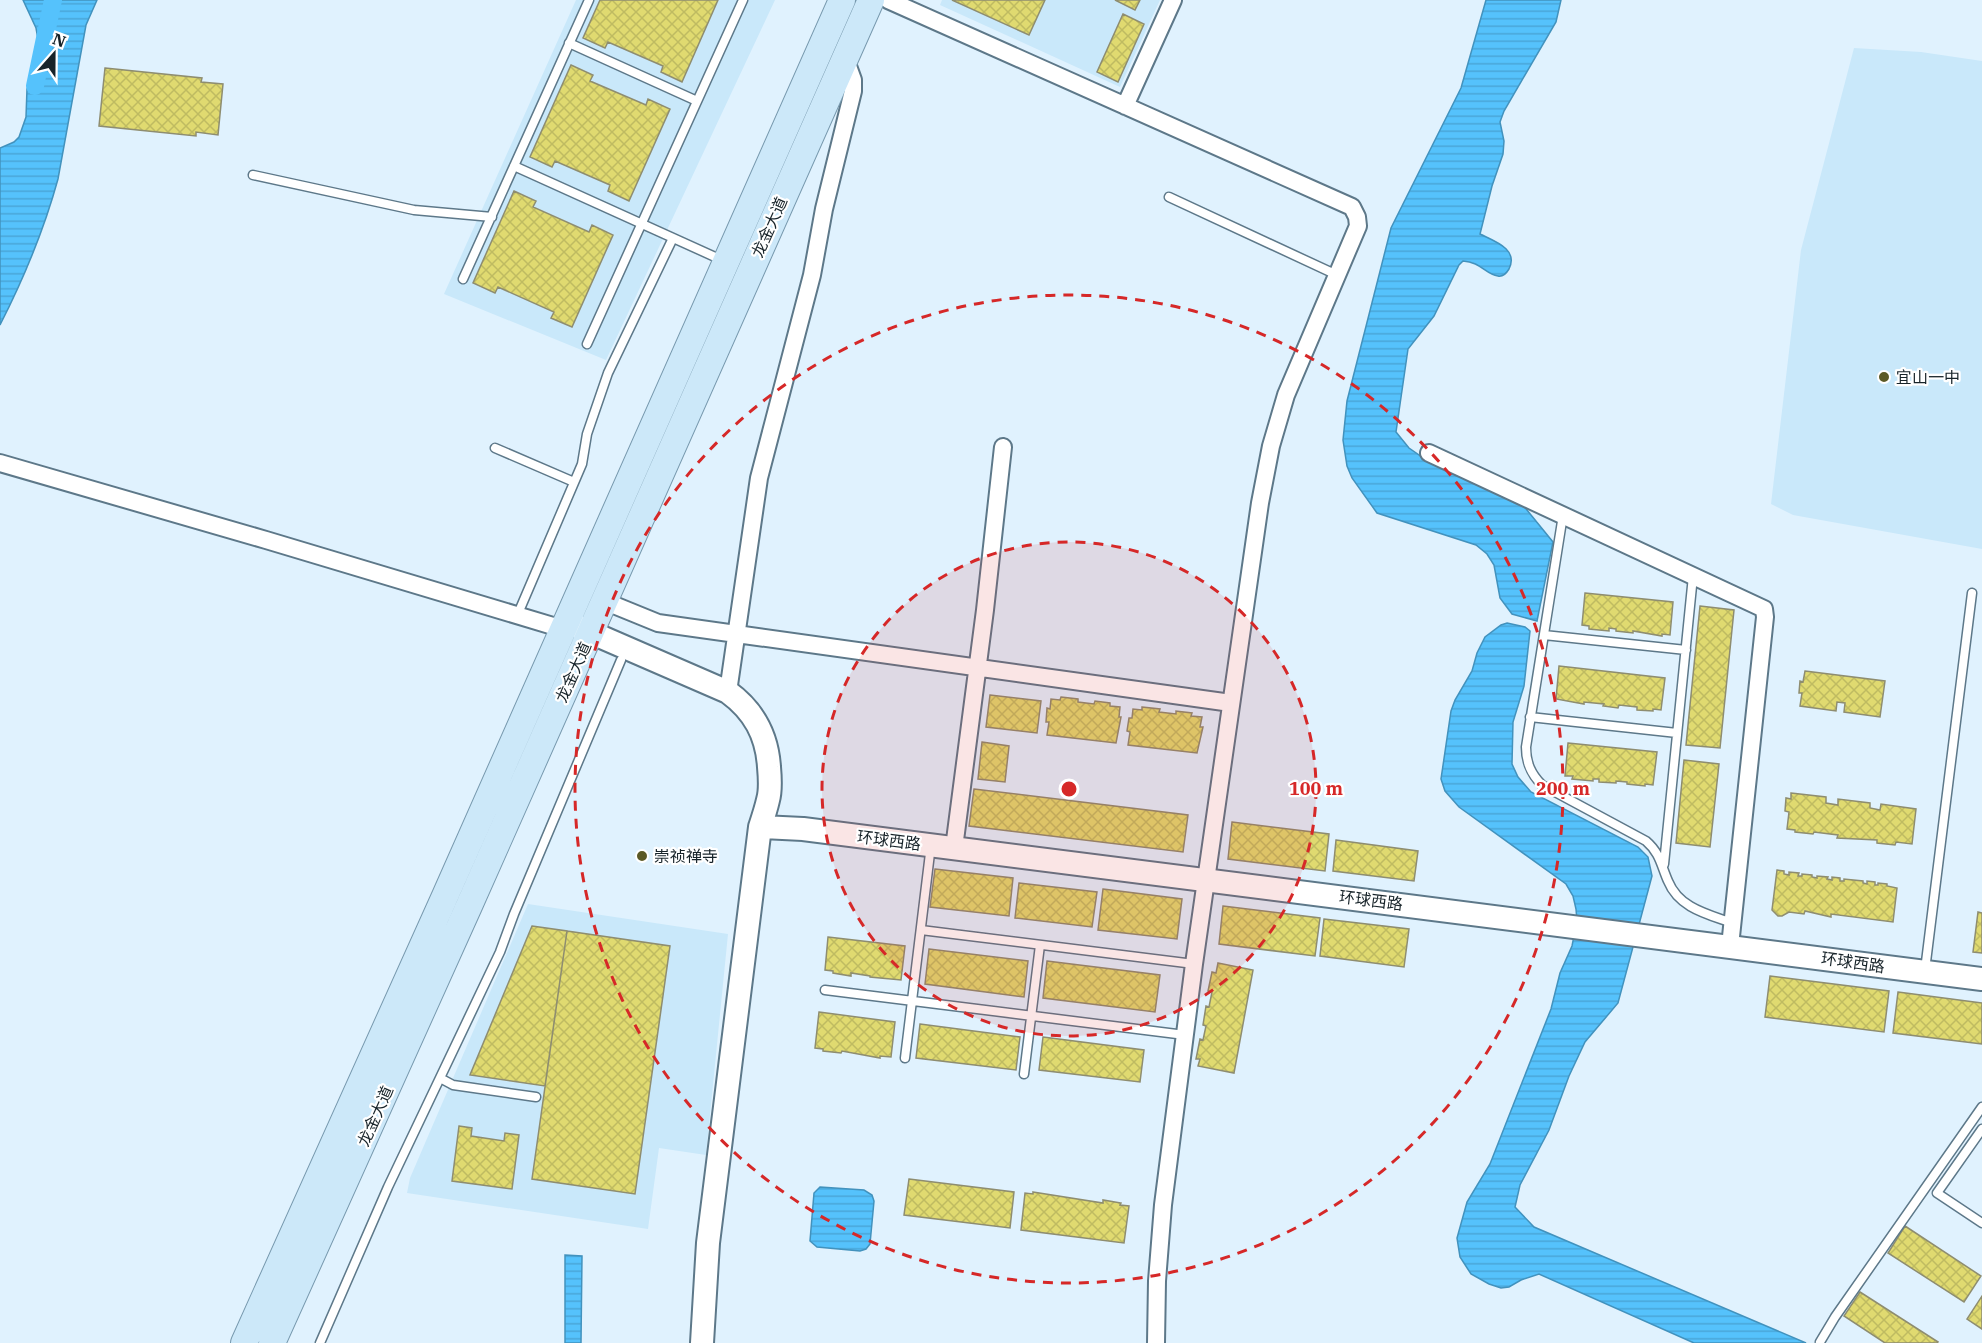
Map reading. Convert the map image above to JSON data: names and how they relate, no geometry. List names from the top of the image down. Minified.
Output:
{"streets":{"main road":["龙金大道"],"street":["环球西路"]},"places":["宜山一中","崇祯禅寺"],"north":"top","rings":["100 m","200 m"]}
